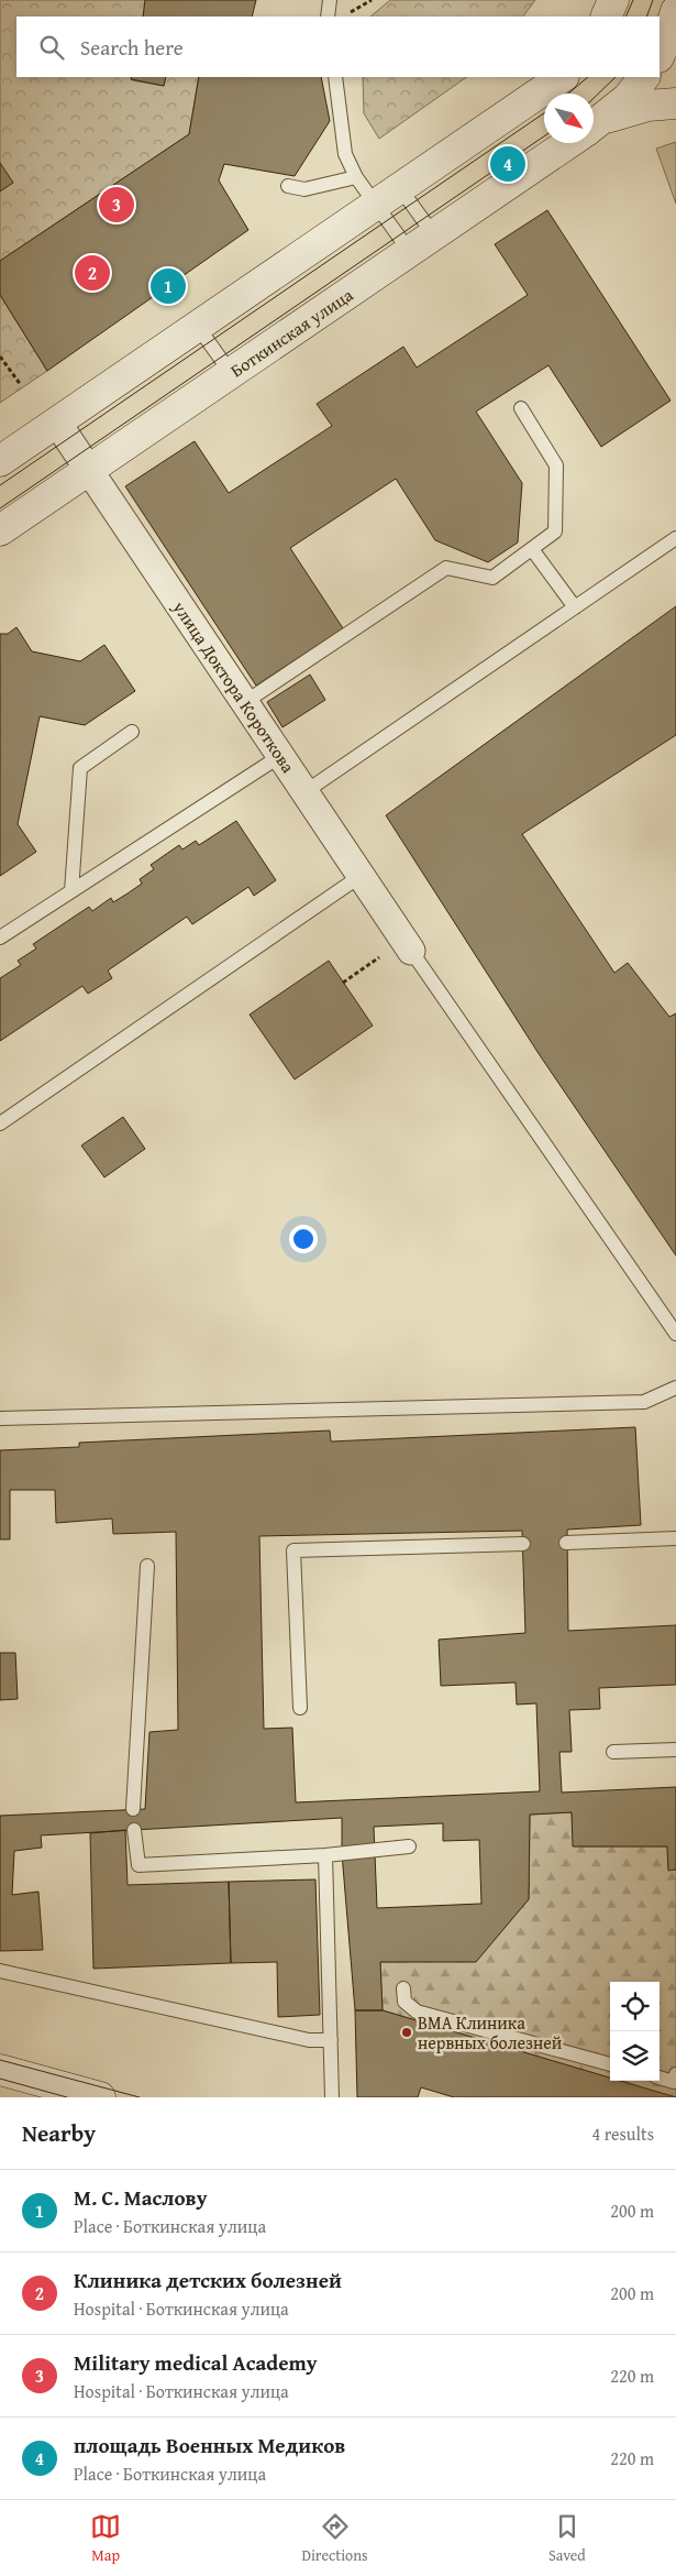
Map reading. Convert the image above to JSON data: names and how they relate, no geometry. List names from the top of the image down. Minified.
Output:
{"streets":{"main road":["Боткинская улица"],"street":["улица Доктора Короткова"]},"crossings":[["Боткинская улица","улица Доктора Короткова"]],"places":["ВМА Клиника нервных болезней"],"north":"bottom right","page":{"search":"Search here","pins":["4","3","2","1"],"heading":["Nearby","4 results"],"list":[{"mark":"1","name":"М. С. Маслову","note":"Place · Боткинская улица","value":"200 m"},{"mark":"2","name":"Клиника детских болезней","note":"Hospital · Боткинская улица","value":"200 m"},{"mark":"3","name":"Military medical Academy","note":"Hospital · Боткинская улица","value":"220 m"},{"mark":"4","name":"площадь Военных Медиков","note":"Place · Боткинская улица","value":"220 m"}],"nav":["Map","Directions","Saved"]}}
